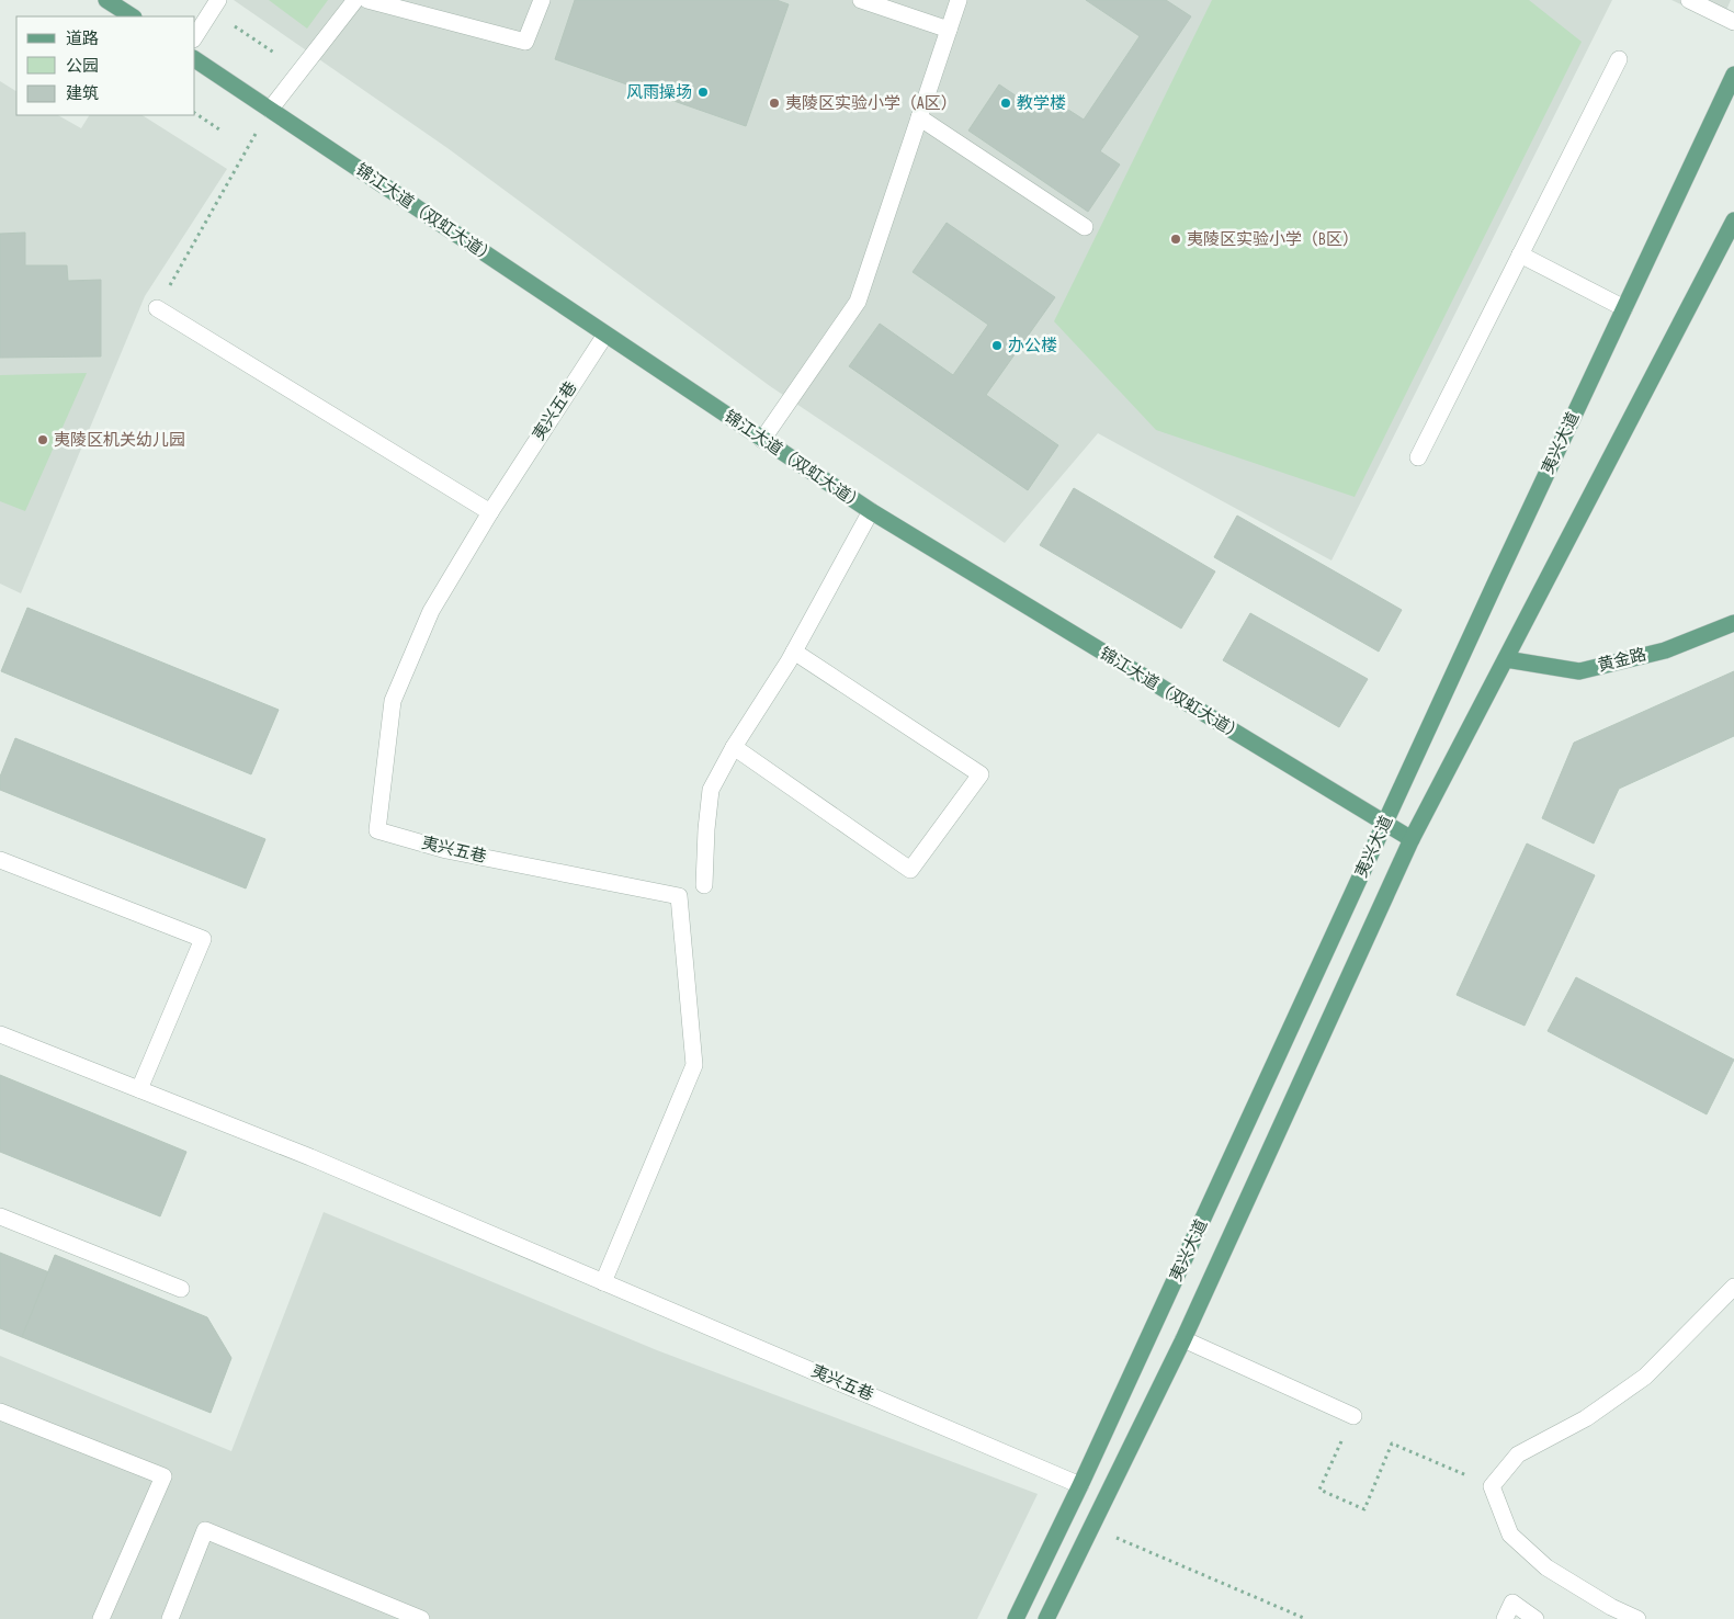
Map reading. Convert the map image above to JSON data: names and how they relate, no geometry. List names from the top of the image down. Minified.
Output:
{"streets":{"main road":["锦江大道（双虹大道）","夷兴大道","黄金路"],"street":["夷兴五巷"]},"crossings":[["锦江大道（双虹大道）","夷兴五巷"],["锦江大道（双虹大道）","夷兴大道"],["夷兴五巷","夷兴大道"],["夷兴大道","黄金路"]],"places":["风雨操场","夷陵区实验小学（A区）","教学楼","夷陵区实验小学（B区）","办公楼","夷陵区机关幼儿园"],"legend":["道路","公园","建筑"]}
